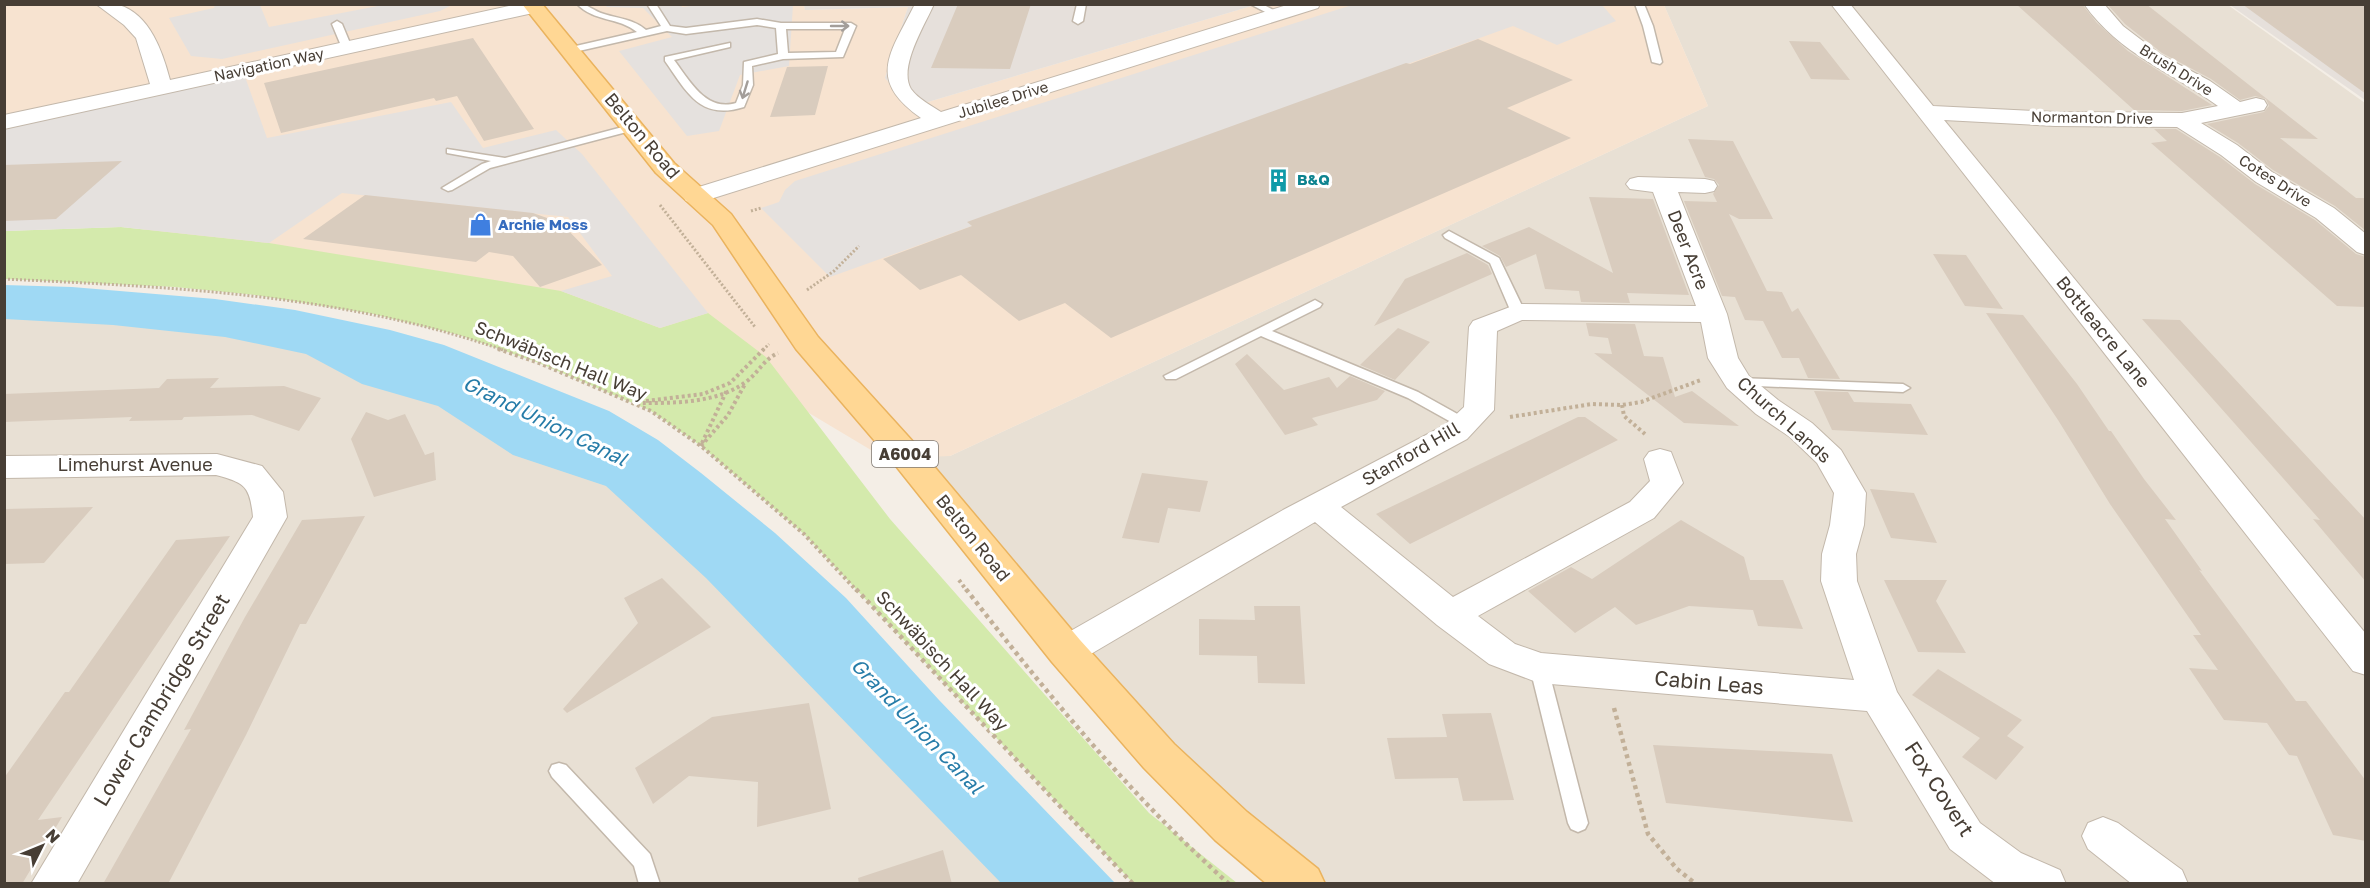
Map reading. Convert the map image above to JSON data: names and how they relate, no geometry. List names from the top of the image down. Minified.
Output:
{"streets":{"main road":["Belton Road","A6004"],"street":["Navigation Way","Brush Drive","Jubilee Drive","Normanton Drive","Cotes Drive","Deer Acre","Bottleacre Lane","Church Lands","Stanford Hill","Limehurst Avenue","Cabin Leas","Lower Cambridge Street","Fox Covert"],"path":["Schwäbisch Hall Way"]},"crossings":[["Navigation Way","Belton Road"],["Brush Drive","Normanton Drive"],["Jubilee Drive","Belton Road"],["Normanton Drive","Cotes Drive"],["Normanton Drive","Bottleacre Lane"],["Belton Road","Stanford Hill"],["Deer Acre","Church Lands"],["Deer Acre","Stanford Hill"],["Church Lands","Stanford Hill"],["Church Lands","Cabin Leas"],["Church Lands","Fox Covert"],["Stanford Hill","Cabin Leas"],["Limehurst Avenue","Lower Cambridge Street"],["Cabin Leas","Fox Covert"]],"water":["Grand Union Canal"],"places":{"building":["B&Q"],"shop":["Archie Moss"]},"north":"top right"}
